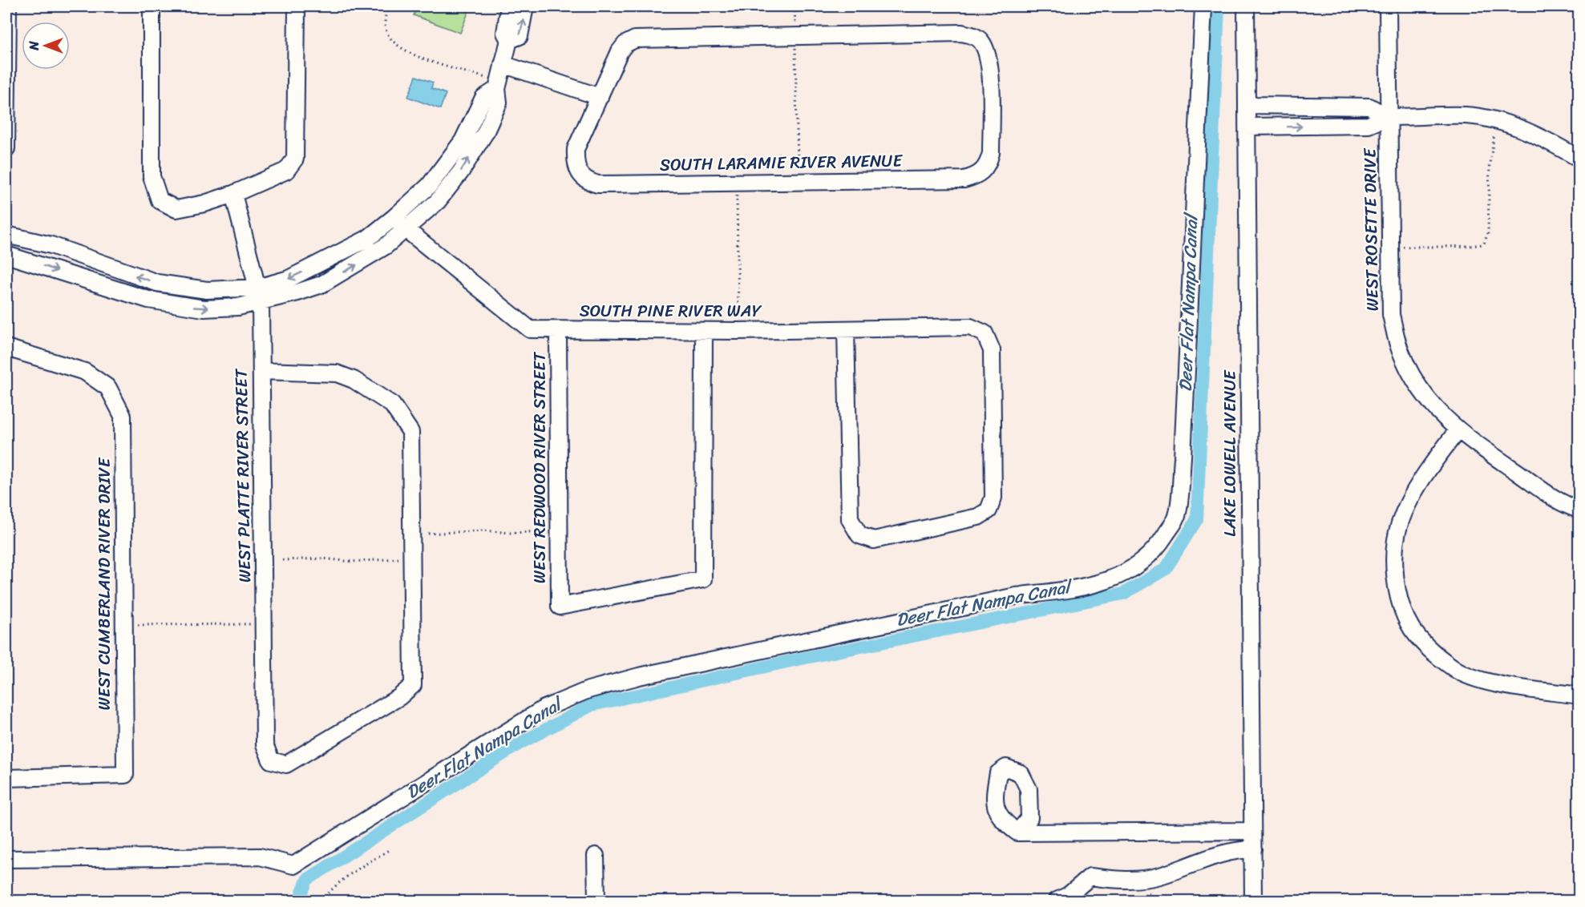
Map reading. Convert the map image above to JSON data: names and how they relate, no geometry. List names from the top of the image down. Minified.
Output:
{"streets":{"street":["SOUTH LARAMIE RIVER AVENUE","WEST ROSETTE DRIVE","SOUTH PINE RIVER WAY","LAKE LOWELL AVENUE","WEST REDWOOD RIVER STREET","WEST PLATTE RIVER STREET","WEST CUMBERLAND RIVER DRIVE"]},"crossings":[["SOUTH PINE RIVER WAY","WEST REDWOOD RIVER STREET"]],"water":["Deer Flat Nampa Canal"],"north":"left"}
